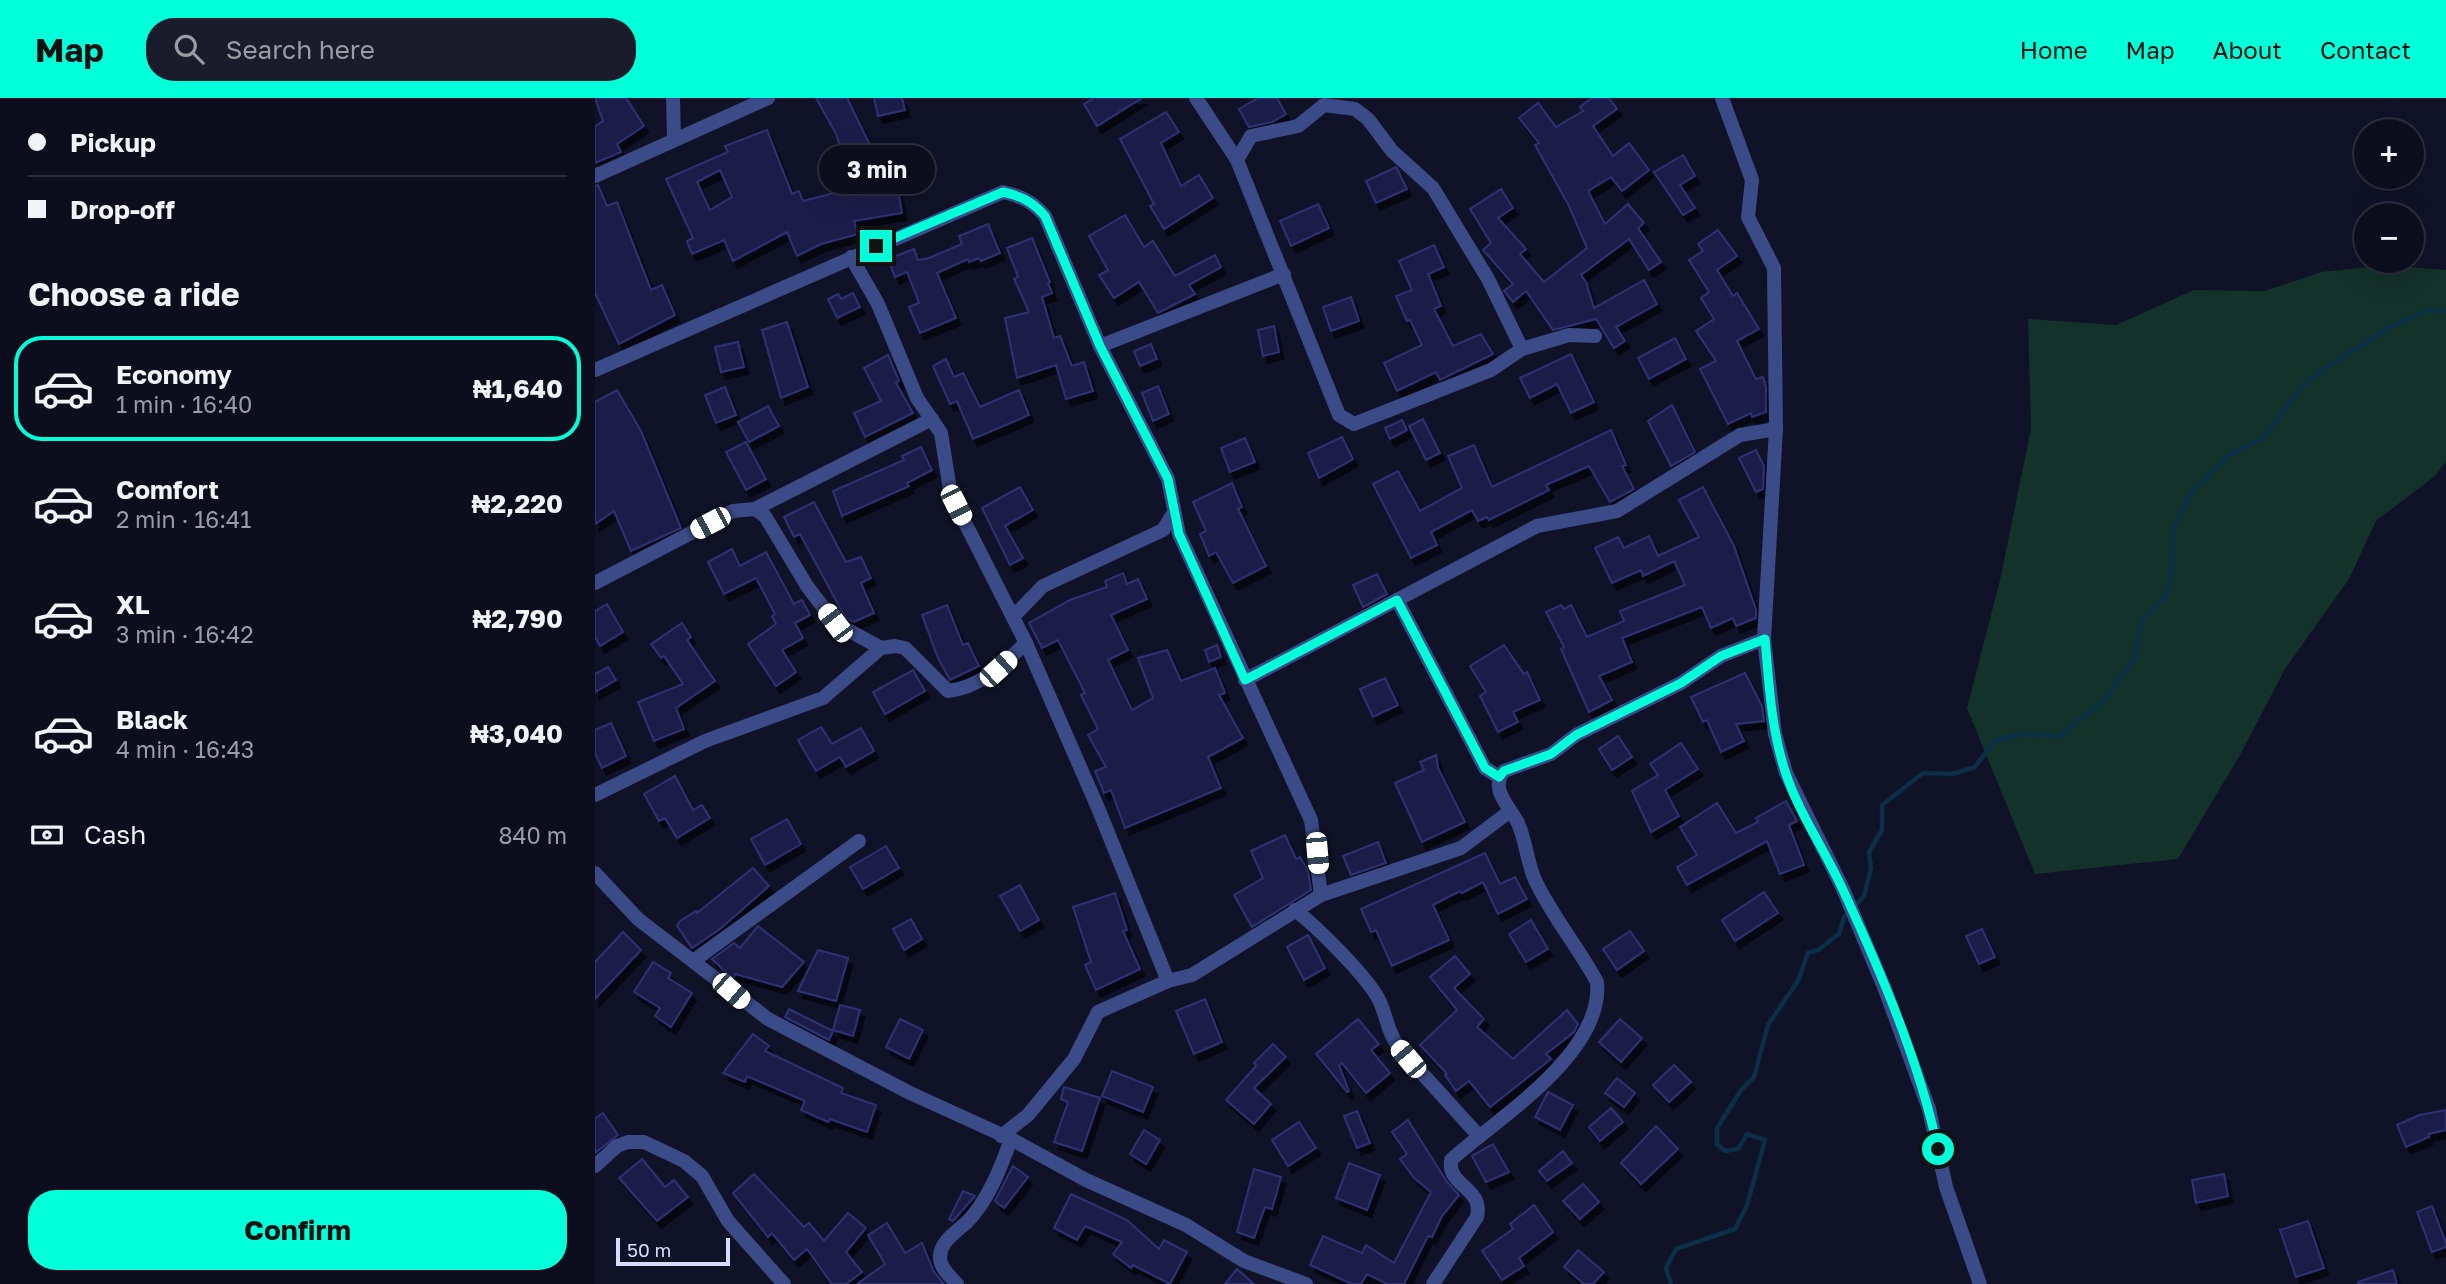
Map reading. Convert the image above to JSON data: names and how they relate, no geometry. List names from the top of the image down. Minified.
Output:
{"scale_bar":"50 m","page":{"header":"Map","search":"Search here","nav":["Home","Map","About","Contact"],"banner":["Pickup","Drop-off"],"map_buttons":["+","−"],"bubble":"3 min","heading":"Choose a ride","list":[{"name":"Economy","note":"1 min · 16:40","value":"₦1,640"},{"name":"Comfort","note":"2 min · 16:41","value":"₦2,220"},{"name":"XL","note":"3 min · 16:42","value":"₦2,790"},{"name":"Black","note":"4 min · 16:43","value":"₦3,040"}],"pay":["Cash","840 m"],"buttons":"Confirm","scale":"50 m"}}
